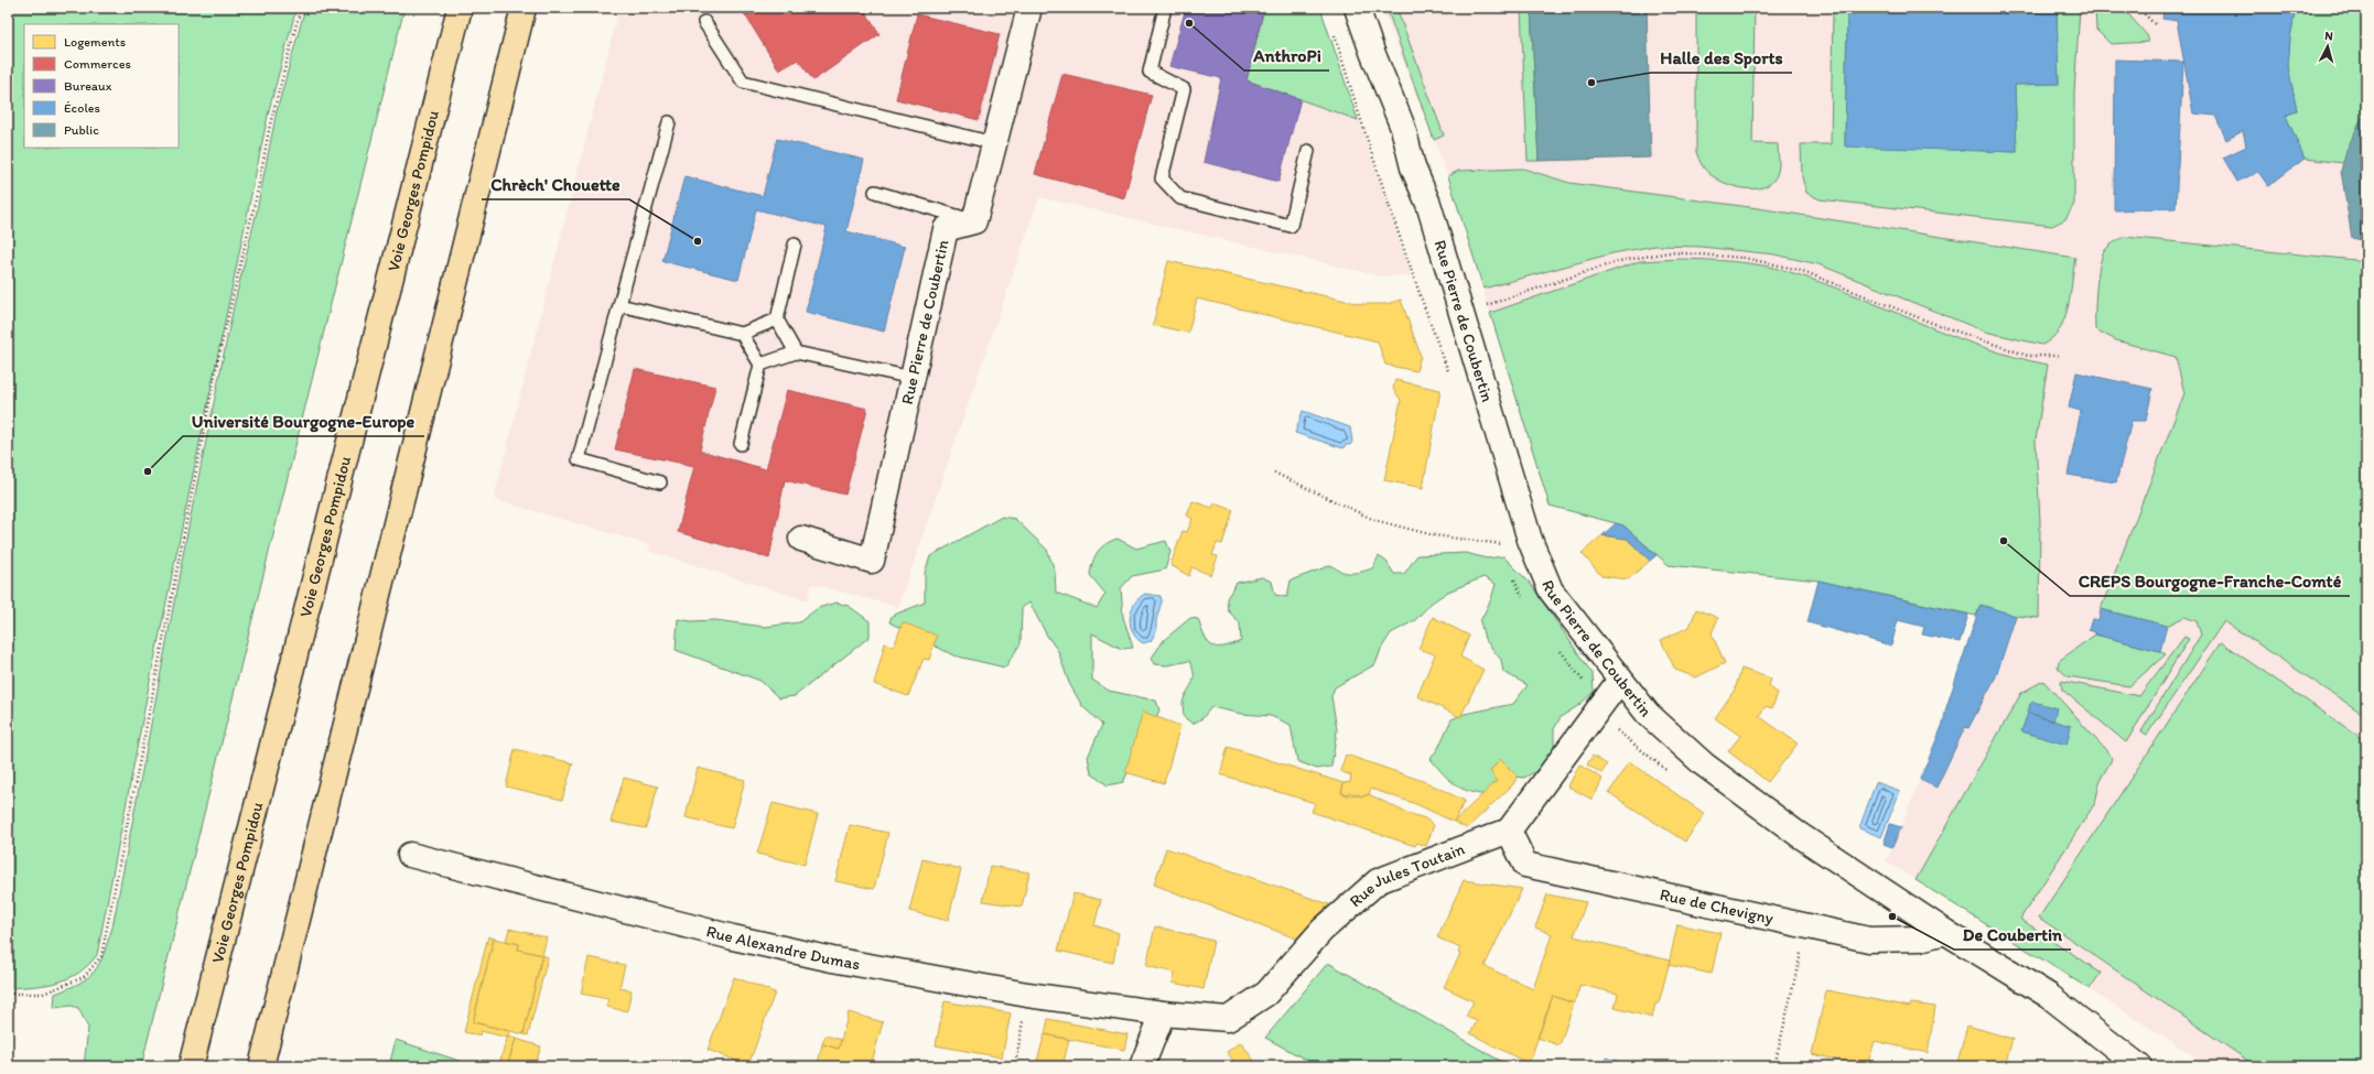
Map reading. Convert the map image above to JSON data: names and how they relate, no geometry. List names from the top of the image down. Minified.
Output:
{"streets":{"highway":["Voie Georges Pompidou"],"street":["Rue Pierre de Coubertin","Rue Jules Toutain","Rue de Chevigny","Rue Alexandre Dumas"]},"crossings":[["Rue Pierre de Coubertin","Rue de Chevigny"],["Rue Jules Toutain","Rue de Chevigny"],["Rue Jules Toutain","Rue Alexandre Dumas"]],"places":["AnthroPi","Halle des Sports","Chrèch' Chouette","Université Bourgogne-Europe","CREPS Bourgogne-Franche-Comté","De Coubertin"],"legend":["Logements","Commerces","Bureaux","Écoles","Public"],"north":"top"}
